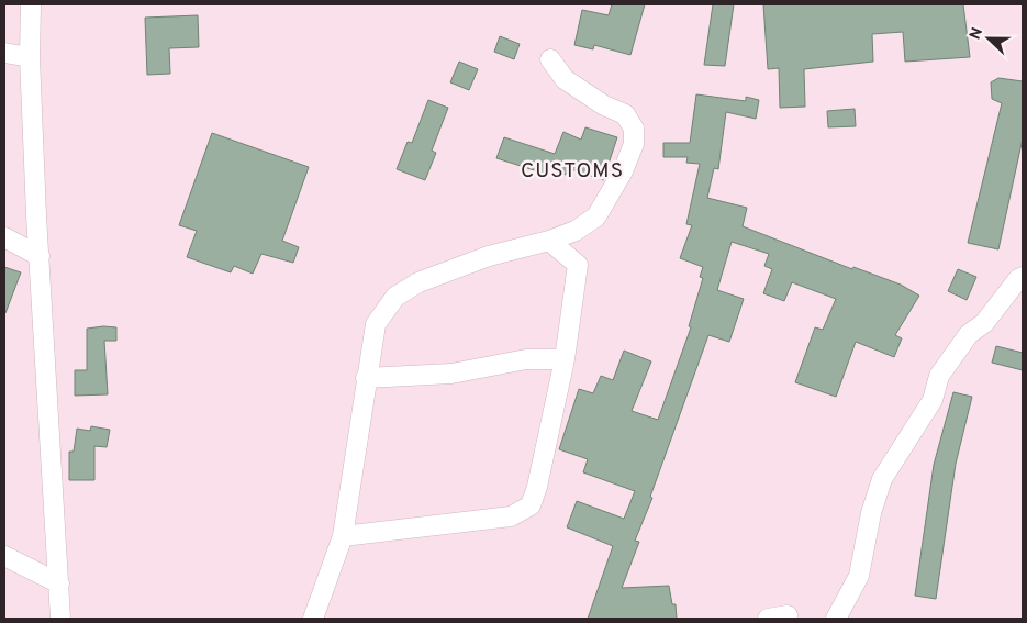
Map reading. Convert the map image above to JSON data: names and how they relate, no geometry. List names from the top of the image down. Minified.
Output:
{"districts":["CUSTOMS"],"north":"left"}
